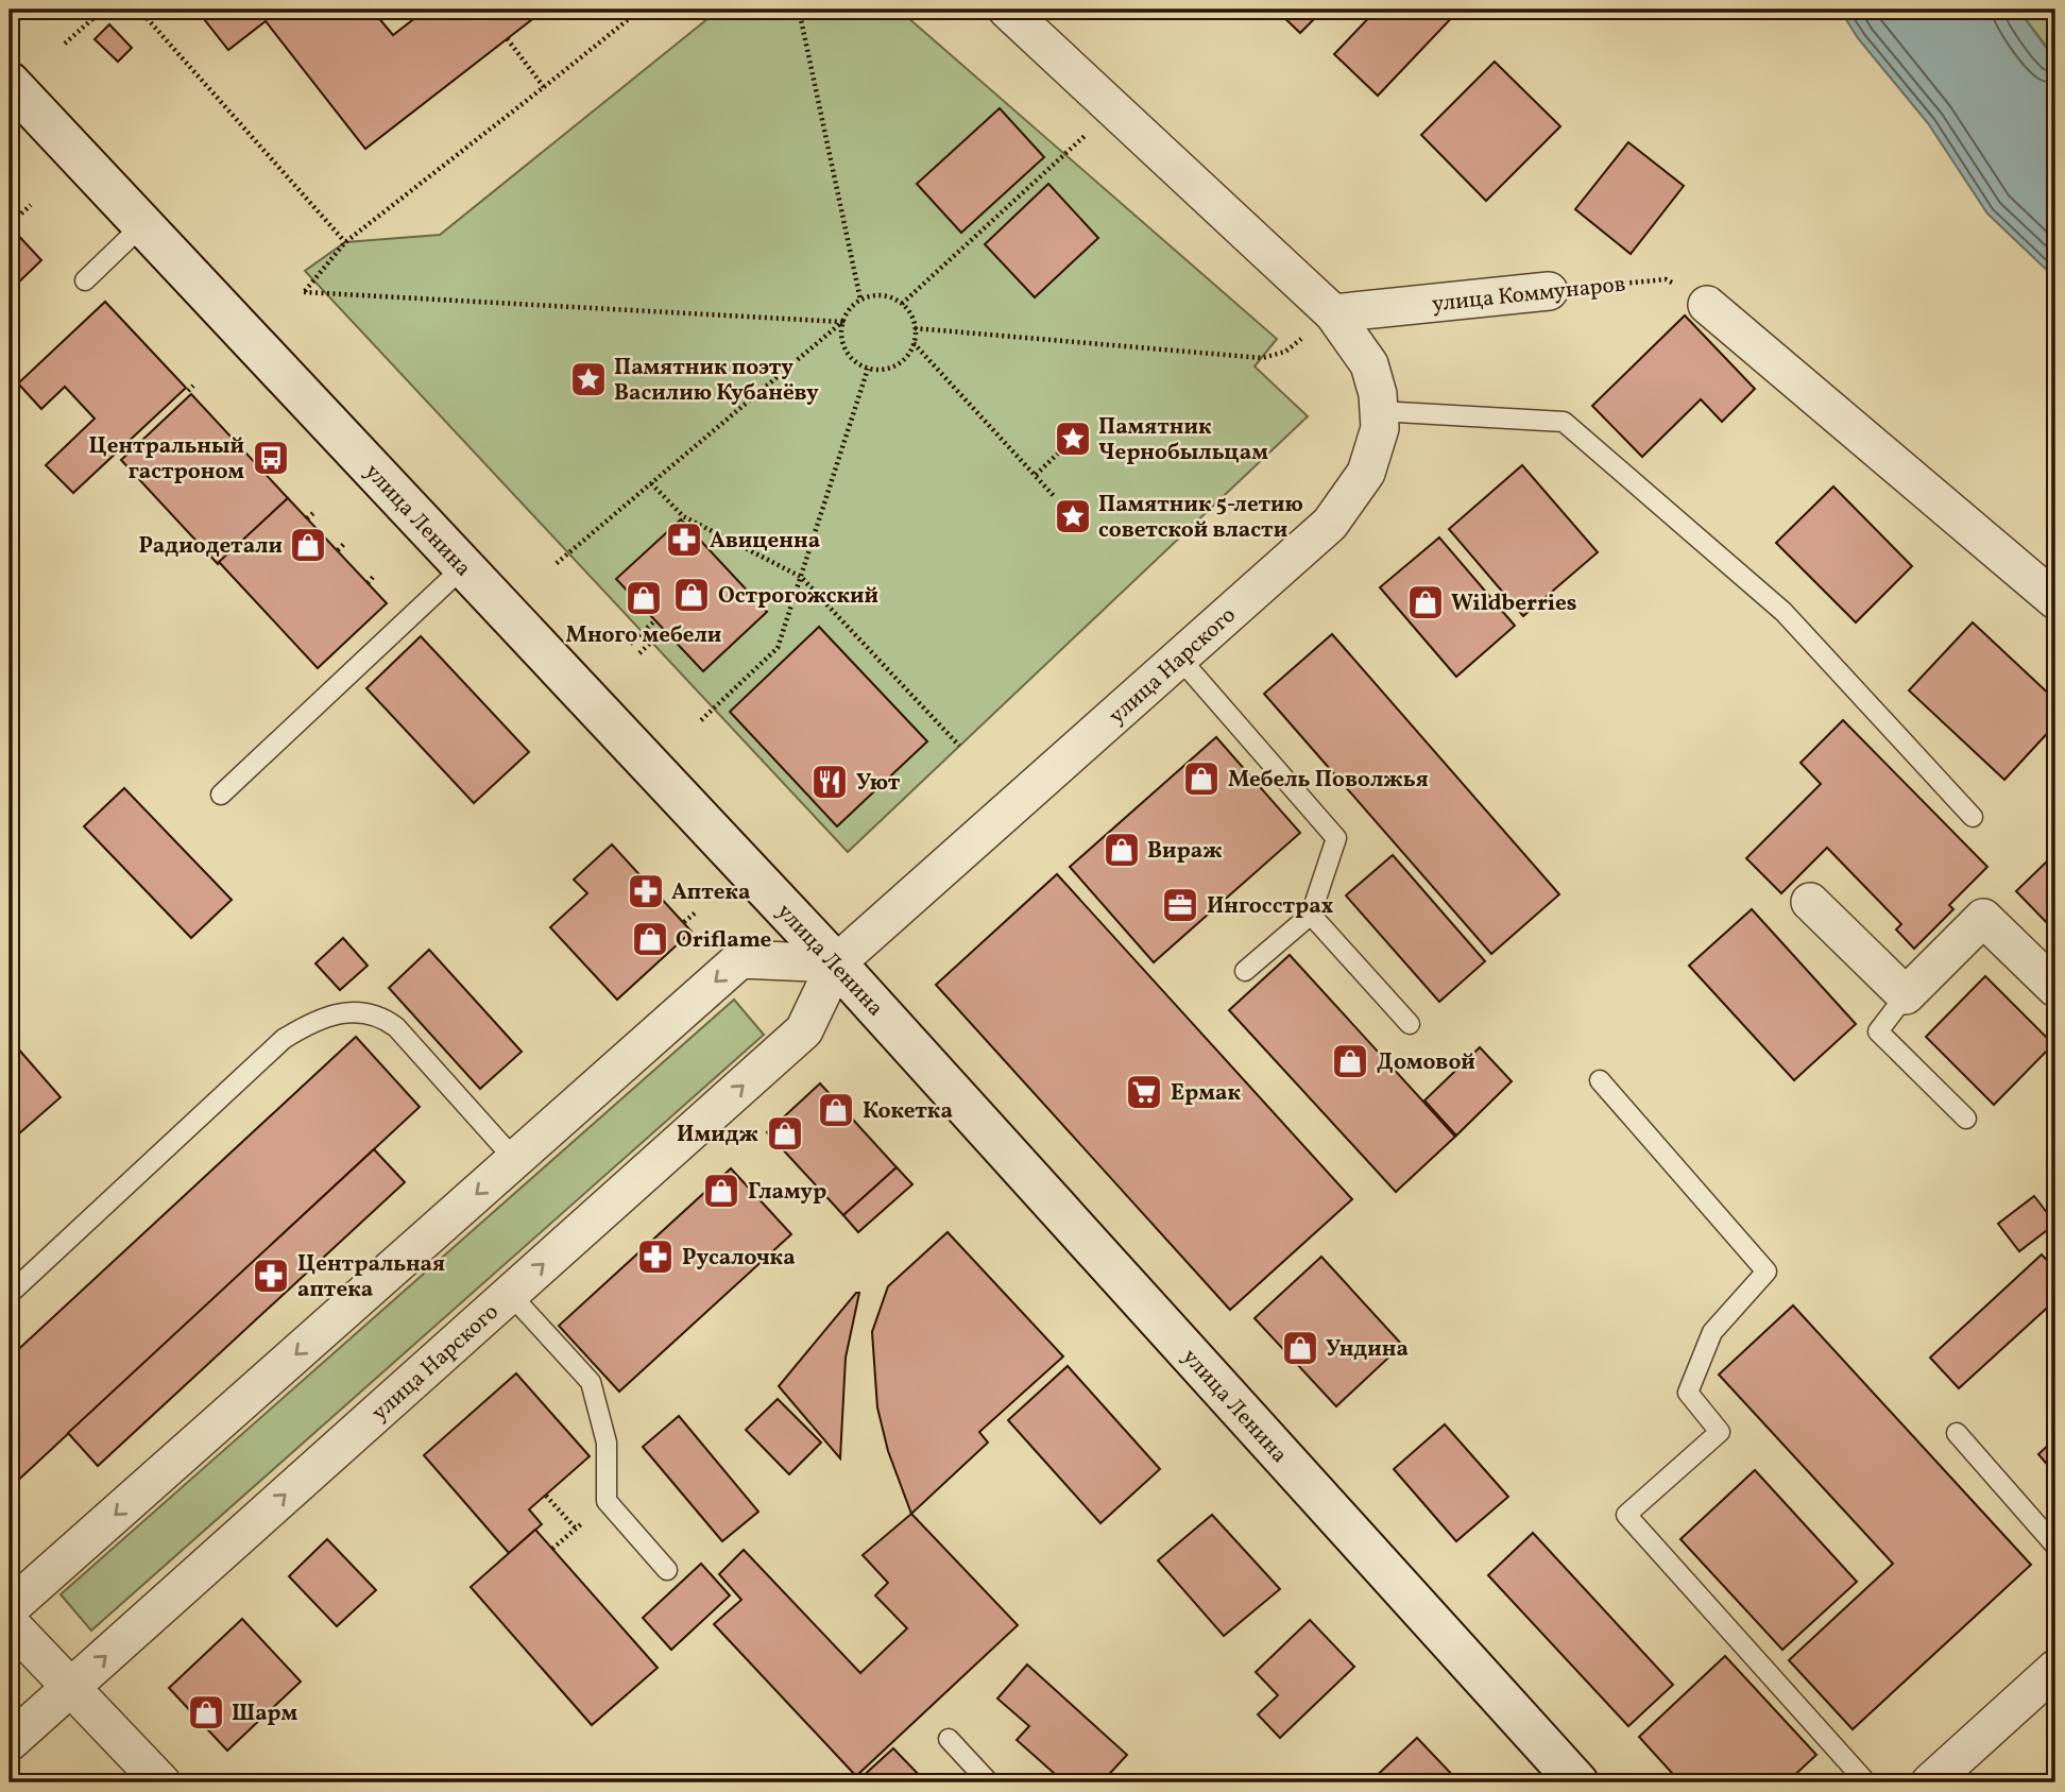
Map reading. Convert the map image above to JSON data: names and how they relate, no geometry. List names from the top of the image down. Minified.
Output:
{"streets":{"main road":["улица Ленина"],"street":["улица Коммунаров","улица Нарского"]},"crossings":[["улица Коммунаров","улица Нарского"],["улица Ленина","улица Нарского"]],"places":{"place":["Памятник поэту Василию Кубанёву","Памятник Чернобыльцам","Памятник 5-летию советской власти"],"bus stop":["Центральный гастроном"],"pharmacy":["Авиценна","Аптека","Русалочка","Центральная аптека"],"shop":["Радиодетали","Острогожский","Много мебели","Wildberries","Мебель Поволжья","Вираж","Oriflame","Домовой","Кокетка","Имидж","Гламур","Ундина","Шарм"],"restaurant":["Уют"],"office":["Ингосстрах"],"supermarket":["Ермак"]}}
